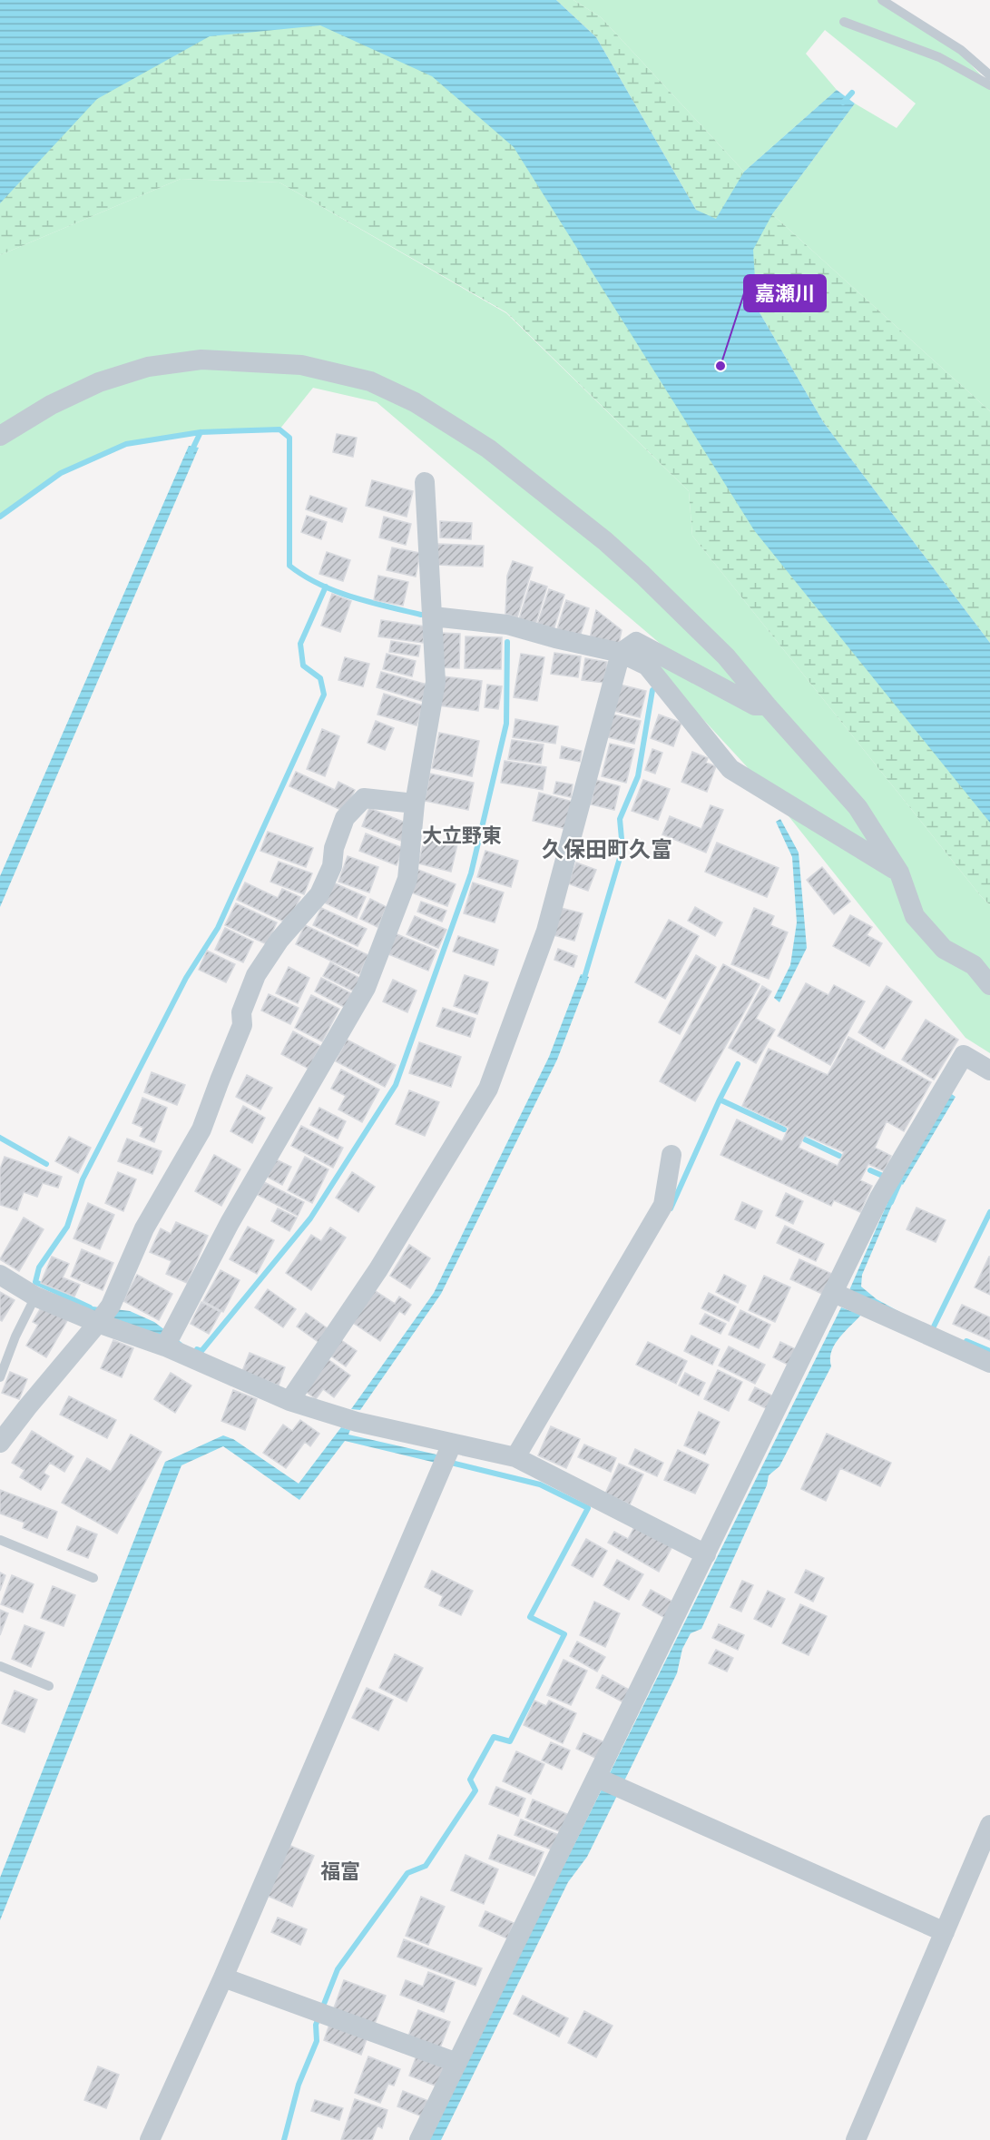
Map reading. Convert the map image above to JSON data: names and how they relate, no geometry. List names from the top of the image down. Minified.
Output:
{"districts":["大立野東","久保田町久富","福富"],"places":["嘉瀬川"]}
